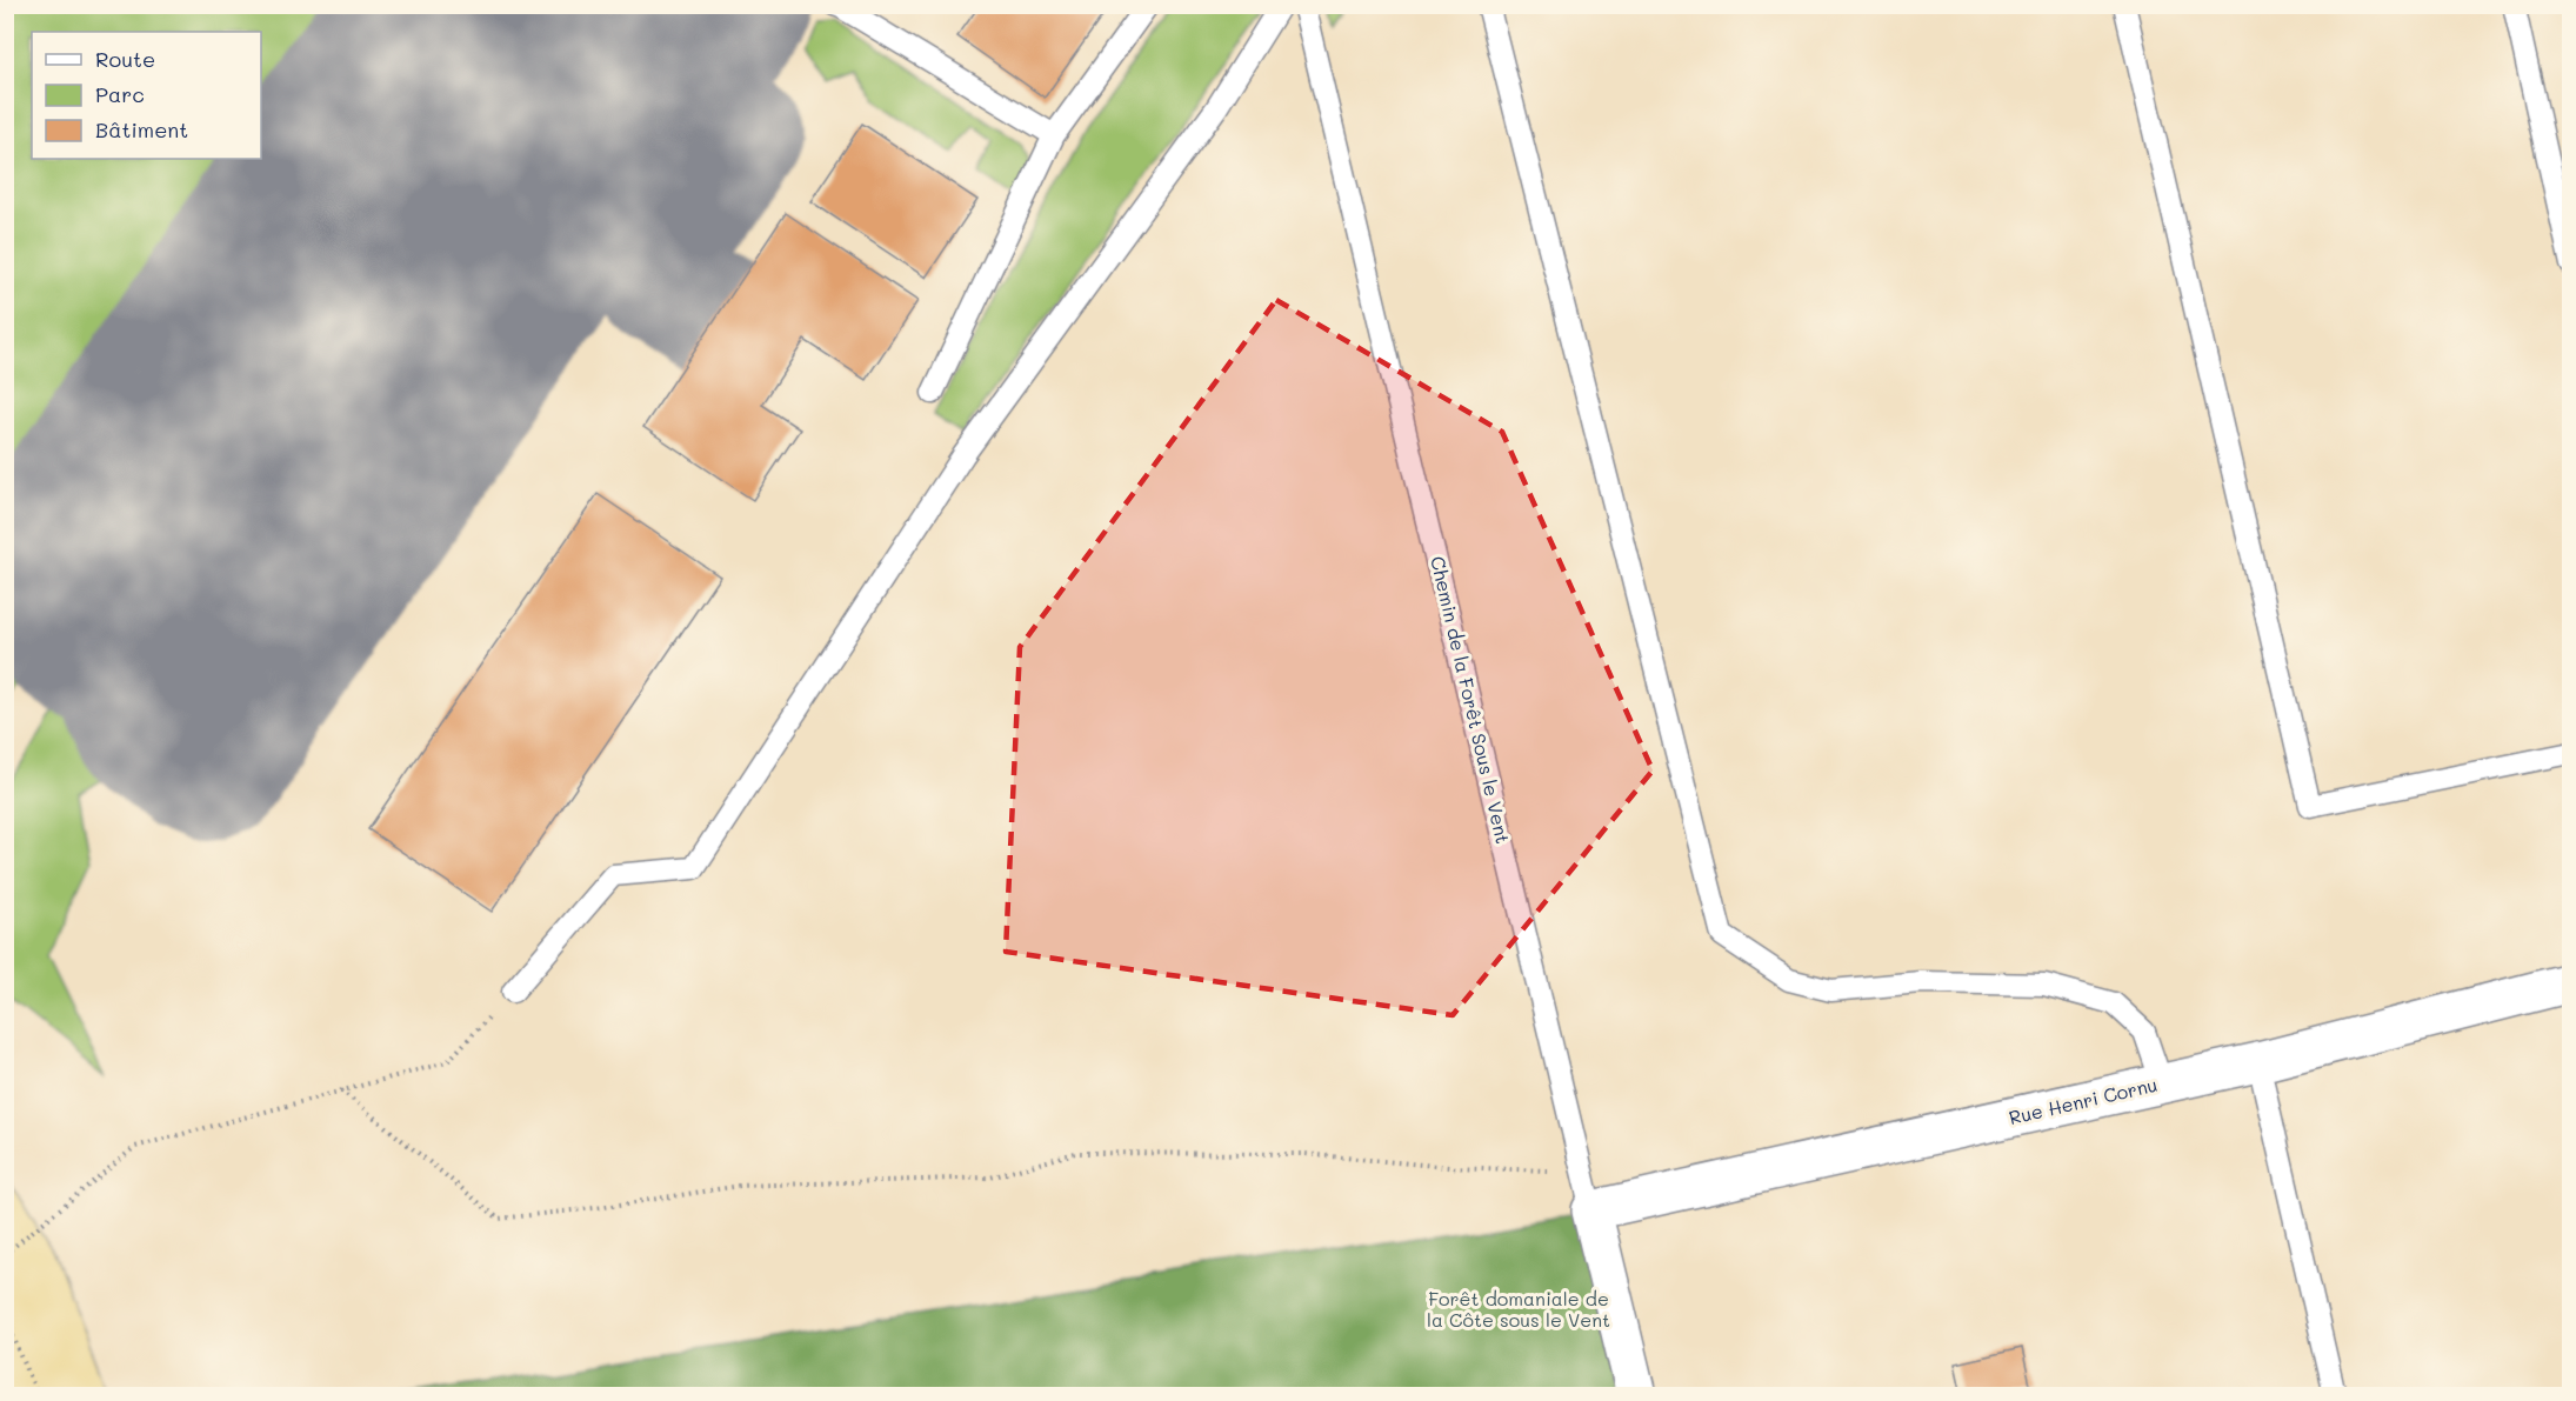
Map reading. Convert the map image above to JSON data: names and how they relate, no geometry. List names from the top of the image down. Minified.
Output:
{"streets":{"street":["Chemin de la Forêt Sous le Vent","Rue Henri Cornu"]},"crossings":[["Chemin de la Forêt Sous le Vent","Rue Henri Cornu"]],"parks":["Forêt domaniale de la Côte sous le Vent"],"legend":["Route","Parc","Bâtiment"]}
